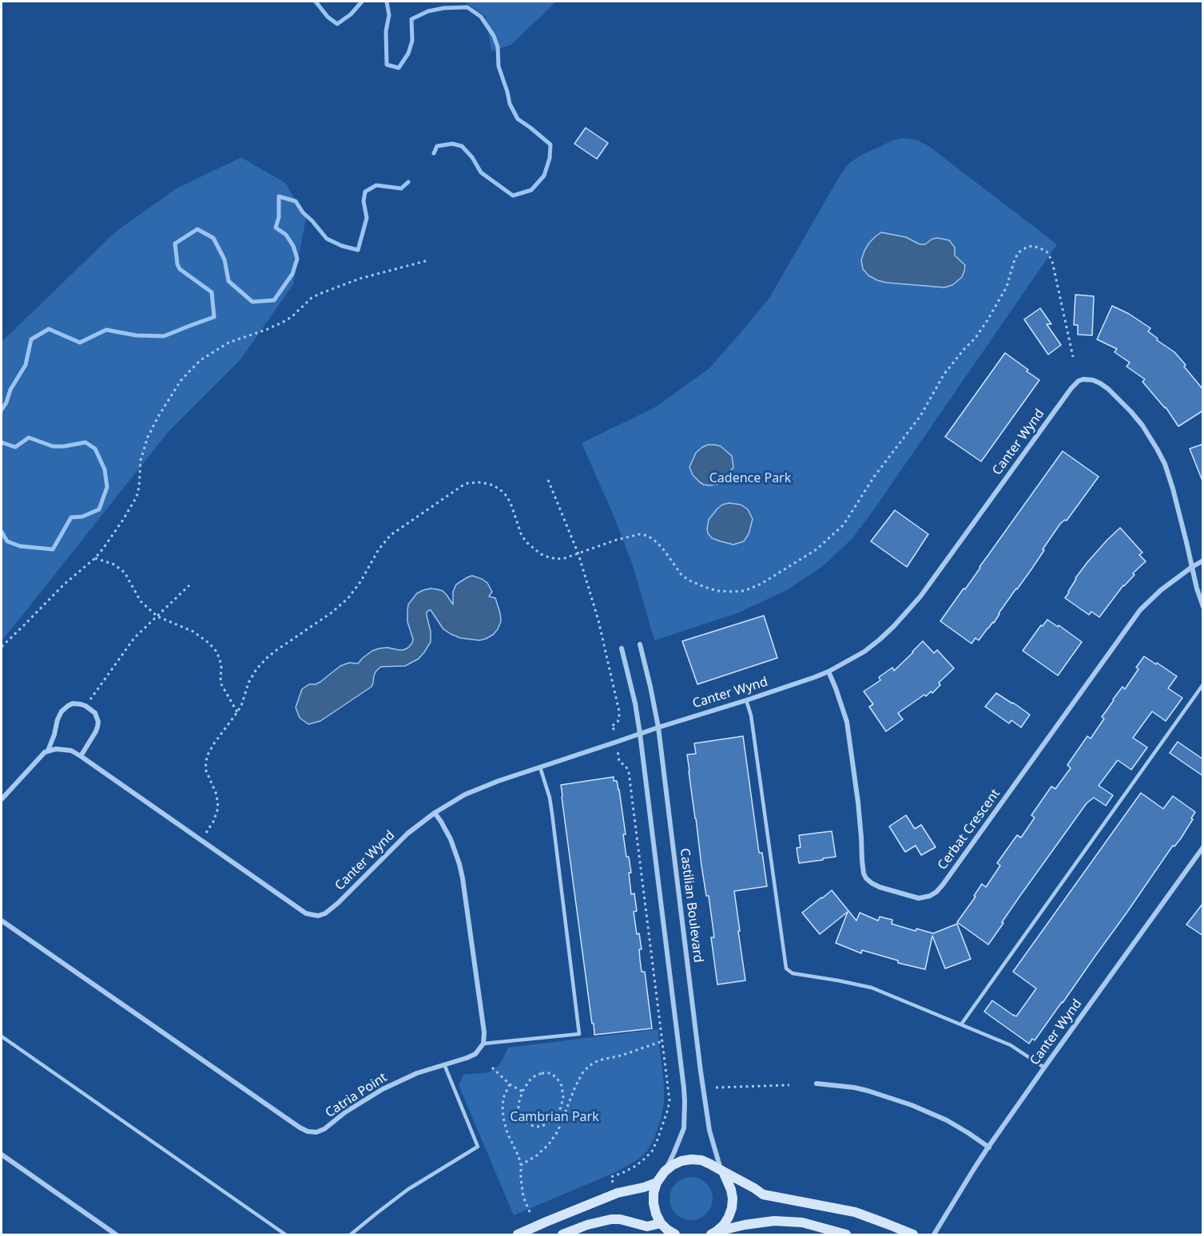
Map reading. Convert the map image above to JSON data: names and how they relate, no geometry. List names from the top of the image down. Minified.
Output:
{"streets":{"street":["Canter Wynd","Cerbat Crescent","Castilian Boulevard","Catria Point"]},"crossings":[["Canter Wynd","Cerbat Crescent"],["Canter Wynd","Castilian Boulevard"]],"parks":["Cadence Park","Cambrian Park"]}
